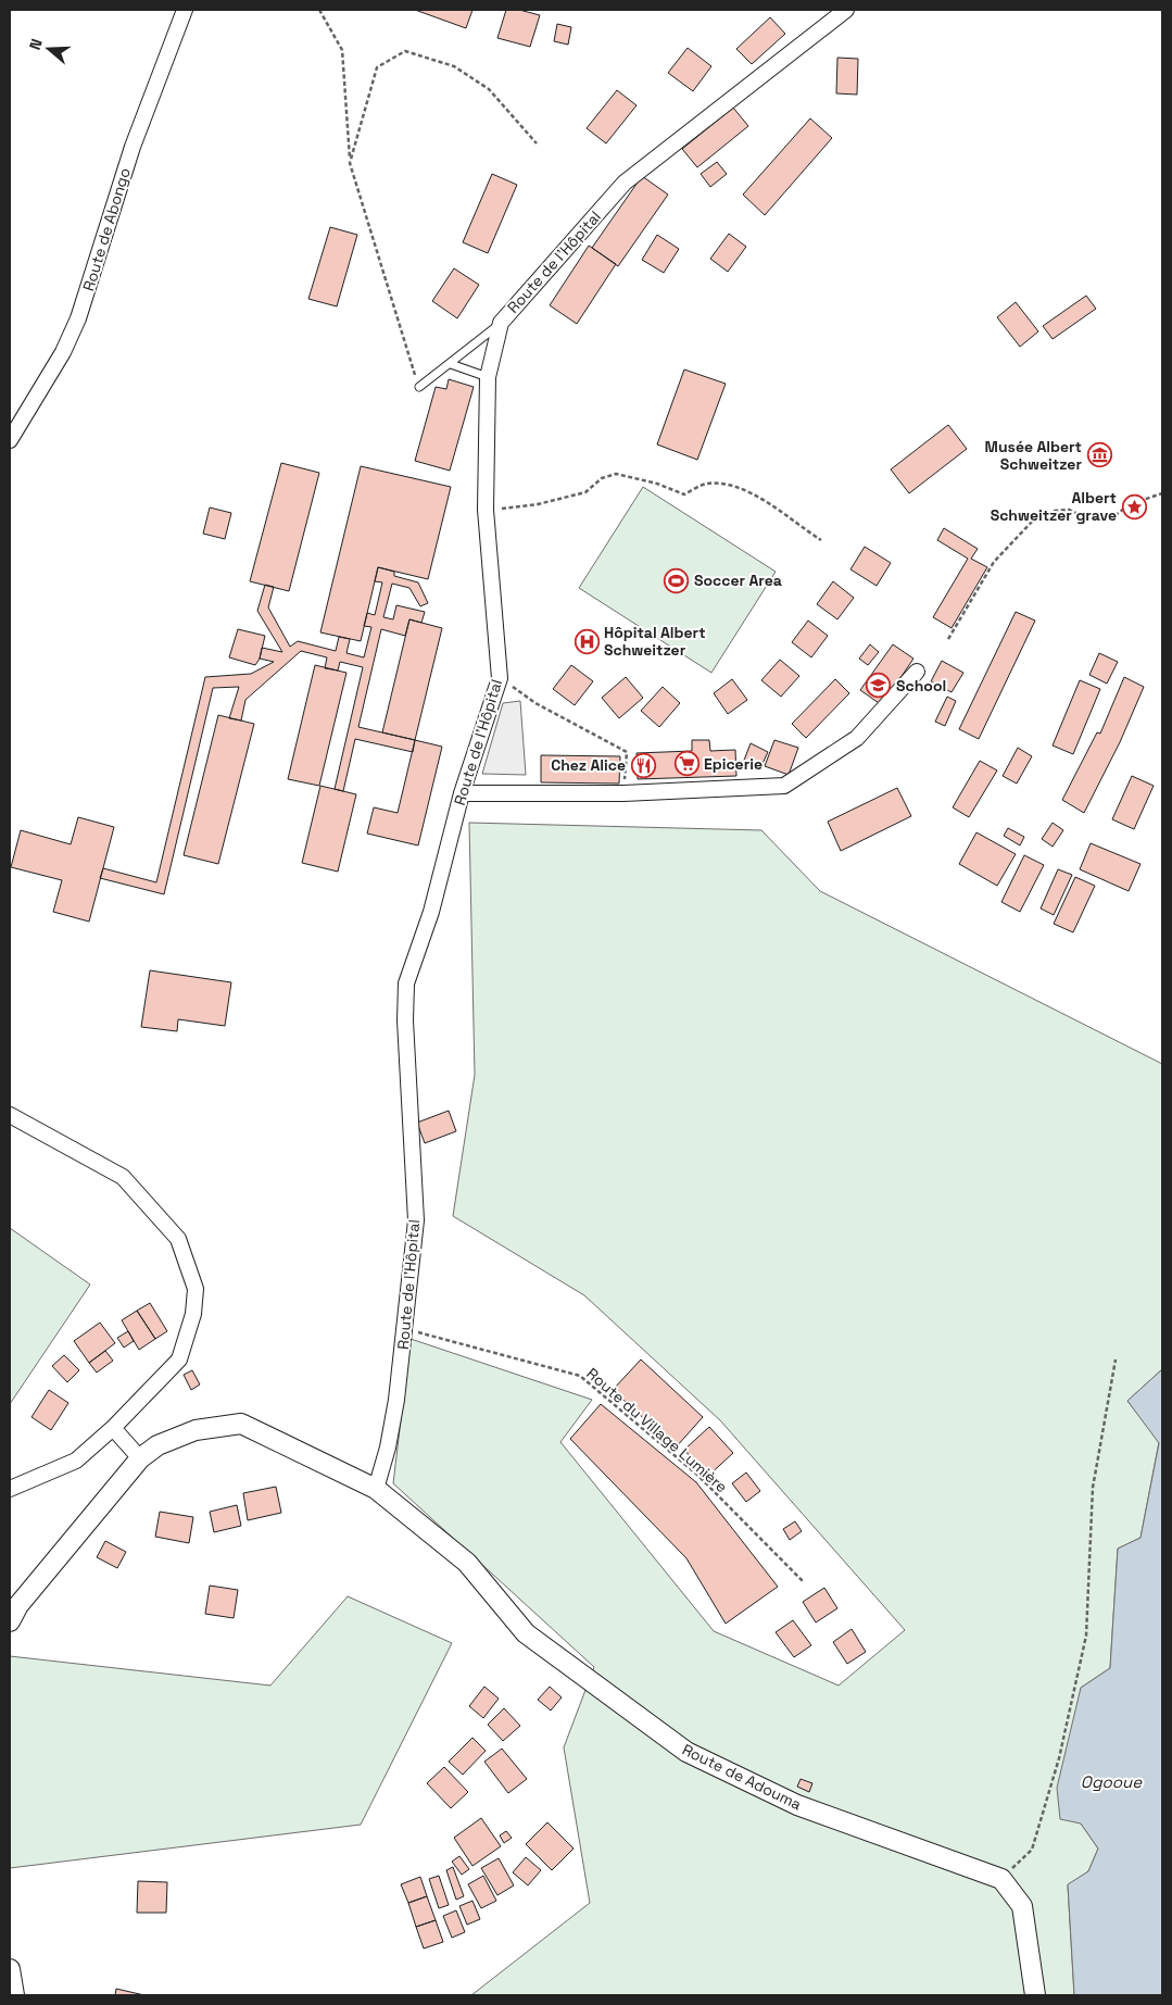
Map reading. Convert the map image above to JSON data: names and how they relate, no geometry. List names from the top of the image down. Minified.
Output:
{"streets":{"street":["Route de Abongo","Route de l'Hôpital","Route de Adouma"],"path":["Route du Village Lumière"]},"crossings":[["Route de l'Hôpital","Route du Village Lumière"],["Route de l'Hôpital","Route de Adouma"]],"water":["Ogooue"],"places":{"museum":["Musée Albert Schweitzer"],"place":["Albert Schweitzer grave"],"sports":["Soccer Area"],"hospital":["Hôpital Albert Schweitzer"],"school or university":["School"],"supermarket":["Epicerie"],"restaurant":["Chez Alice"]},"north":"left"}
